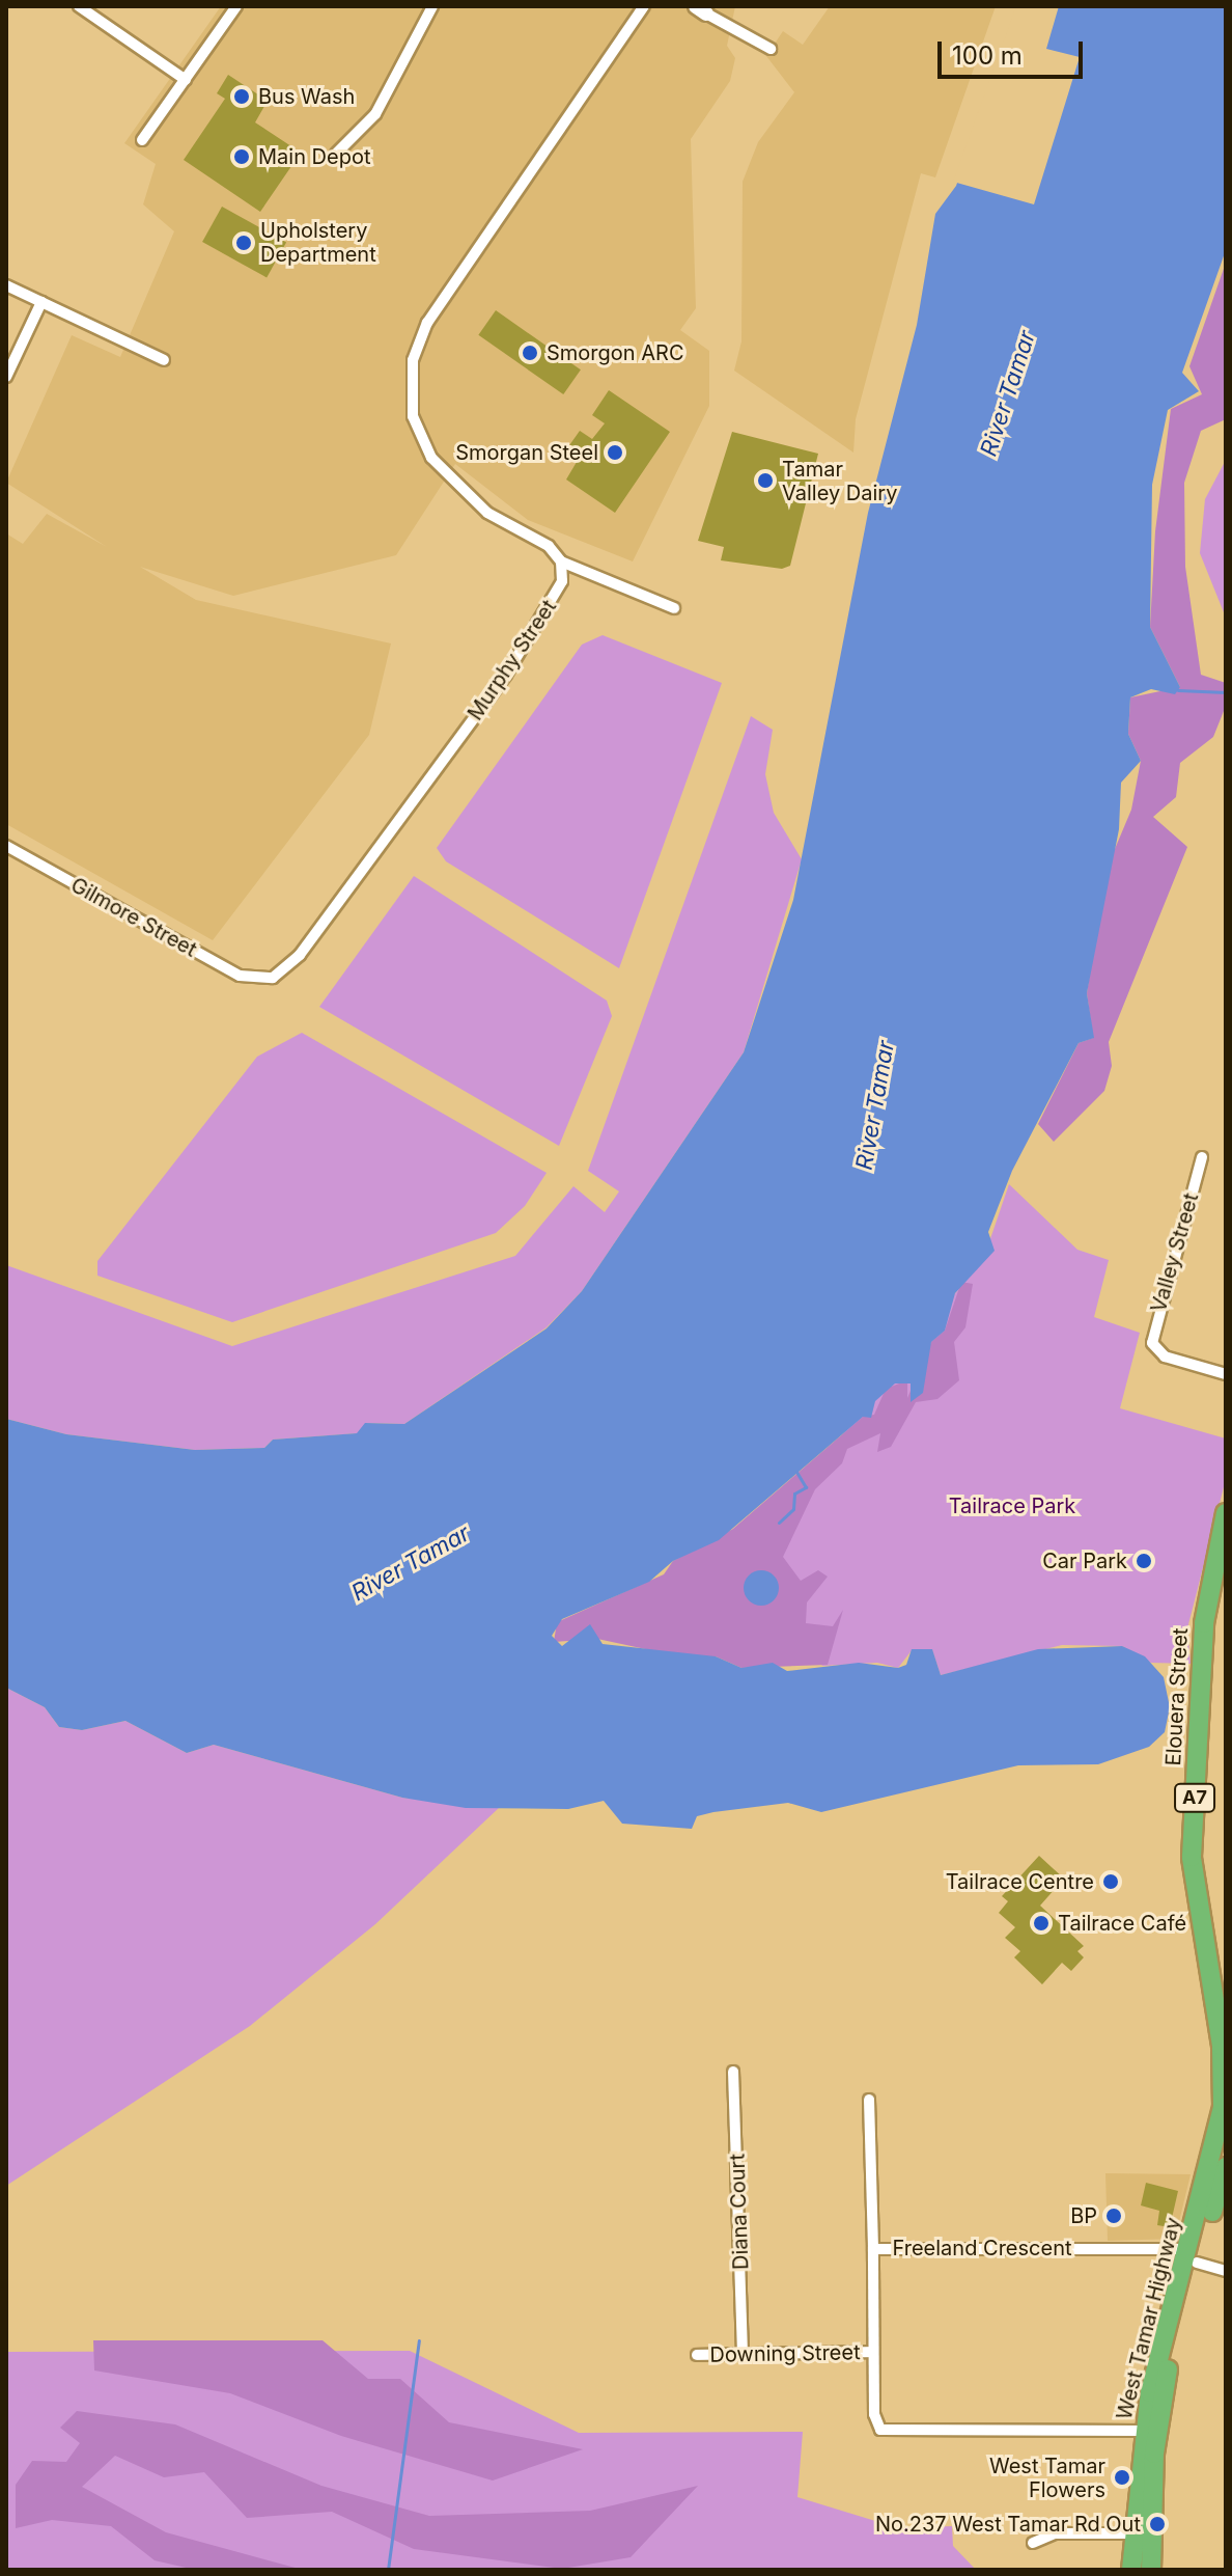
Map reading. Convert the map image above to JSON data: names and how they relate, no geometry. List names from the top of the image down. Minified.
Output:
{"streets":{"highway":["Elouera Street","A7","West Tamar Highway"],"street":["Murphy Street","Gilmore Street","Valley Street","Diana Court","Freeland Crescent","Downing Street"]},"crossings":[["Murphy Street","Gilmore Street"],["Elouera Street","West Tamar Highway"],["Diana Court","Downing Street"],["Freeland Crescent","West Tamar Highway"],["Freeland Crescent","Downing Street"]],"water":["River Tamar"],"parks":["Tailrace Park"],"places":["Bus Wash","Main Depot","Upholstery Department","Smorgon ARC","Smorgan Steel","Tamar Valley Dairy","Car Park","Tailrace Centre","Tailrace Café","BP","West Tamar Flowers","No.237 West Tamar Rd Out"],"scale_bar":"100 m"}
